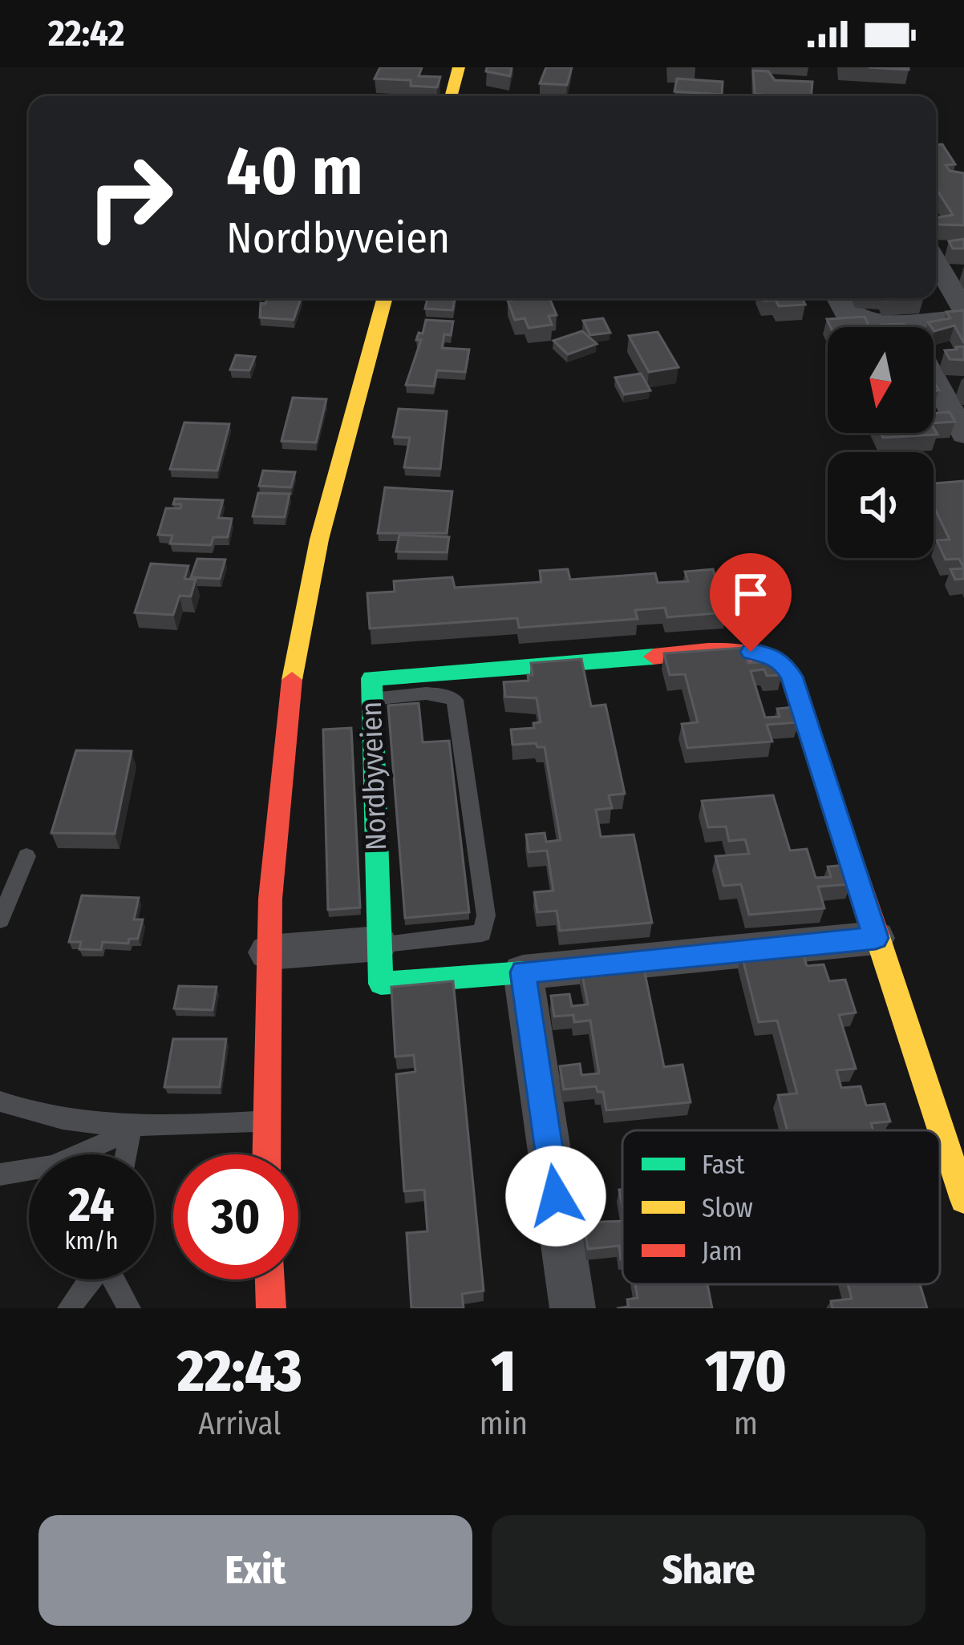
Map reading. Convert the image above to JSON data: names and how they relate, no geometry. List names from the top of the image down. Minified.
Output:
{"streets":{"street":["Nordbyveien"]},"legend":["Fast","Slow","Jam"],"north":"bottom","page":{"status":"22:42","turn":["40 m","Nordbyveien"],"speed":"24 km/h","limit":"30","eta":["22:43","Arrival","1","min","170","m"],"buttons":["Exit","Share"]}}
